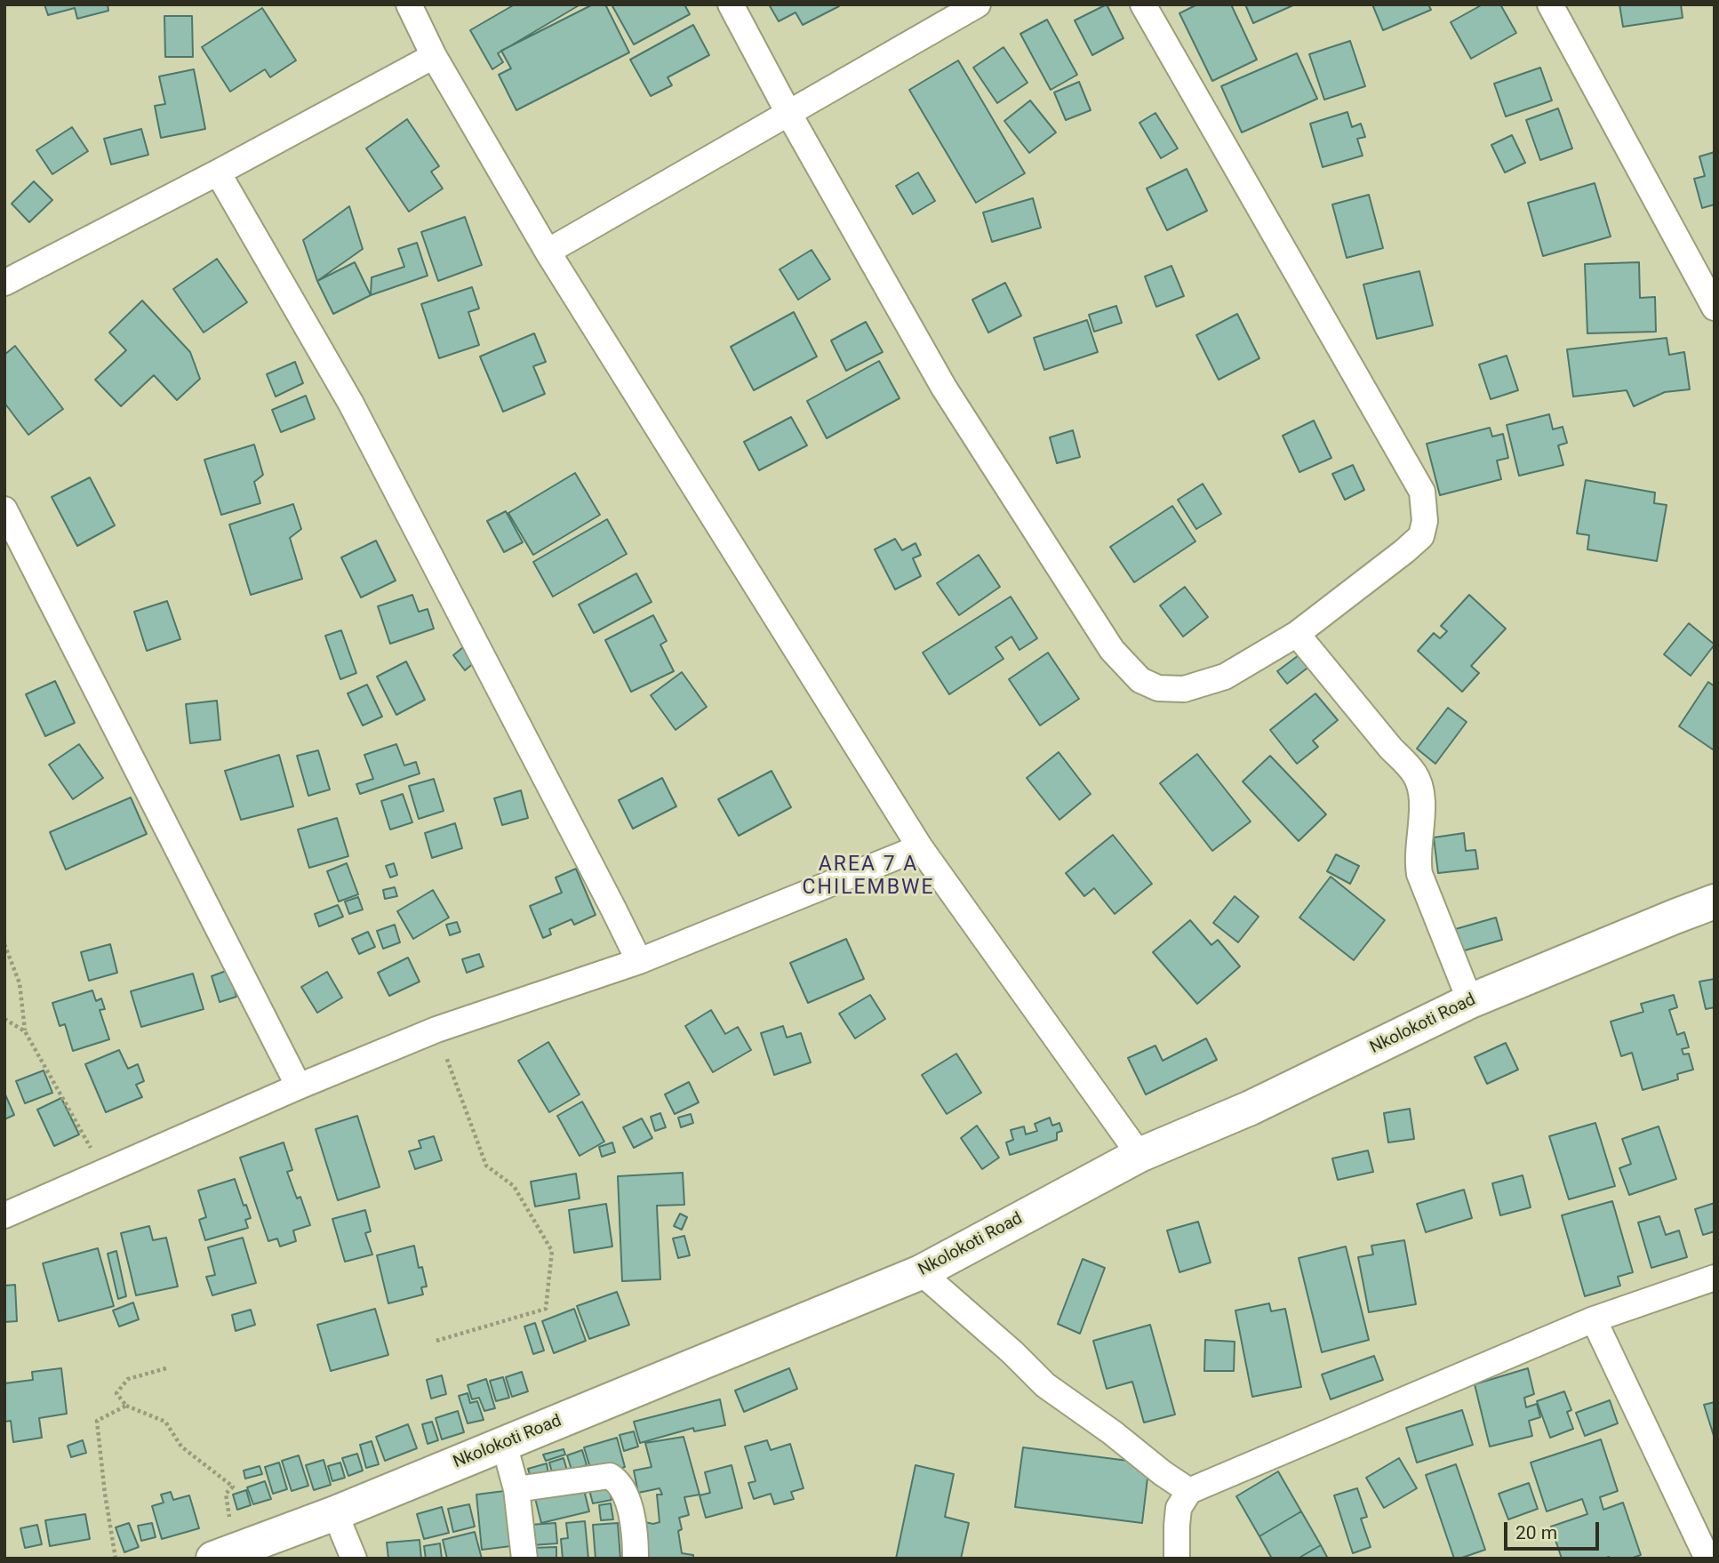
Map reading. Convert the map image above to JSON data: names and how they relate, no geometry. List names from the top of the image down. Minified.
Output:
{"streets":{"main road":["Nkolokoti Road"]},"districts":["AREA 7 A CHILEMBWE"],"scale_bar":"20 m"}
